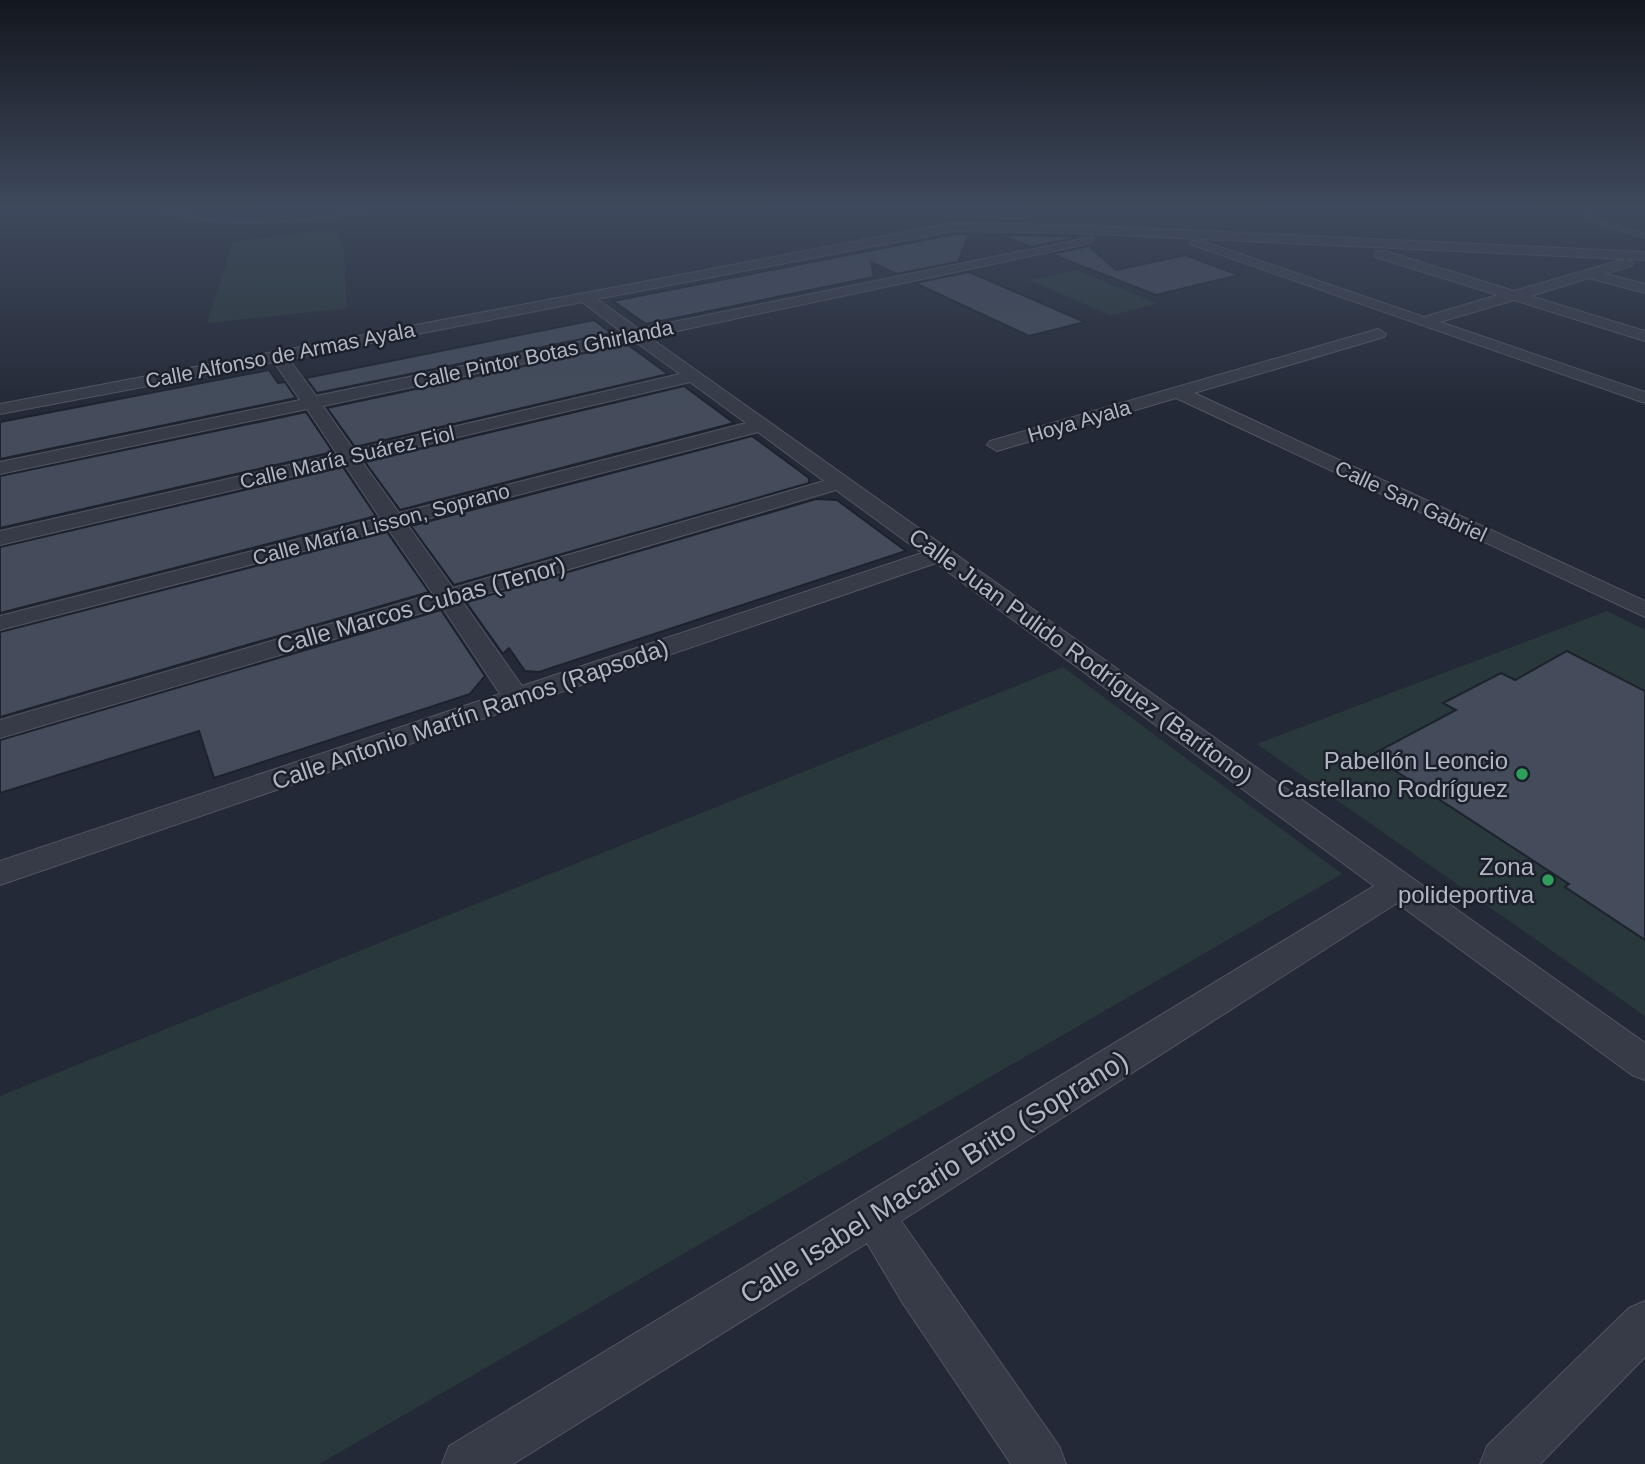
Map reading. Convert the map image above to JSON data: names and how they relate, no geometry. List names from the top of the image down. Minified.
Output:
{"streets":{"street":["Calle Pintor Botas Ghirlanda","Calle Alfonso de Armas Ayala","Hoya Ayala","Calle María Suárez Fiol","Calle San Gabriel","Calle María Lisson, Soprano","Calle Marcos Cubas (Tenor)","Calle Juan Pulido Rodríguez (Barítono)","Calle Antonio Martín Ramos (Rapsoda)","Calle Isabel Macario Brito (Soprano)"]},"crossings":[["Calle Pintor Botas Ghirlanda","Calle Juan Pulido Rodríguez (Barítono)"],["Calle Alfonso de Armas Ayala","Calle Juan Pulido Rodríguez (Barítono)"],["Hoya Ayala","Calle San Gabriel"],["Calle María Suárez Fiol","Calle Juan Pulido Rodríguez (Barítono)"],["Calle María Lisson, Soprano","Calle Juan Pulido Rodríguez (Barítono)"],["Calle Marcos Cubas (Tenor)","Calle Juan Pulido Rodríguez (Barítono)"],["Calle Juan Pulido Rodríguez (Barítono)","Calle Antonio Martín Ramos (Rapsoda)"],["Calle Juan Pulido Rodríguez (Barítono)","Calle Isabel Macario Brito (Soprano)"]],"places":["Pabellón Leoncio Castellano Rodríguez","Zona polideportiva"]}
